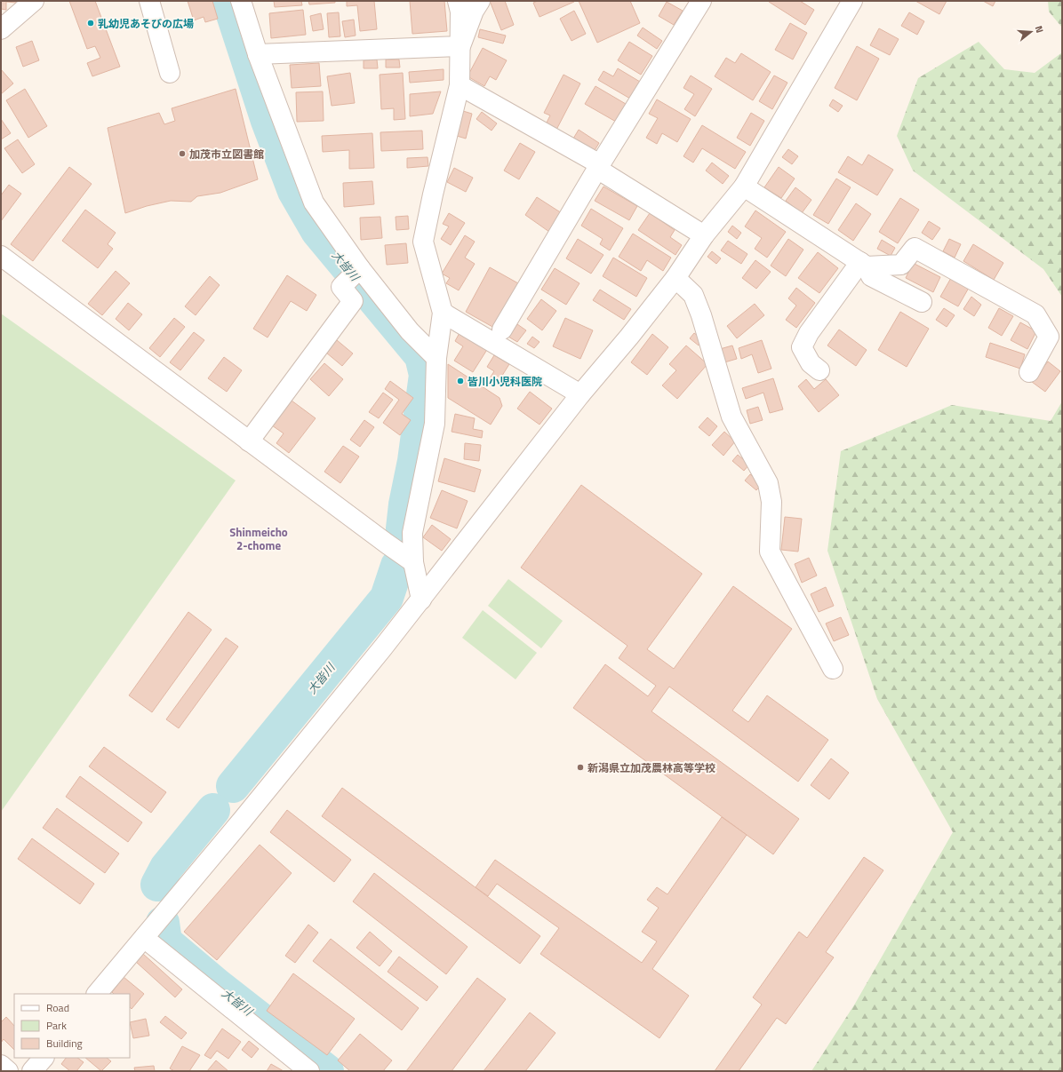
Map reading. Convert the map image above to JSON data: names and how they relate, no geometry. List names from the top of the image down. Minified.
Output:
{"districts":["Shinmeicho 2-chome"],"water":["大皆川"],"places":["乳幼児あそびの広場","加茂市立図書館","皆川小児科医院","新潟県立加茂農林高等学校"],"legend":["Road","Park","Building"],"north":"right"}
